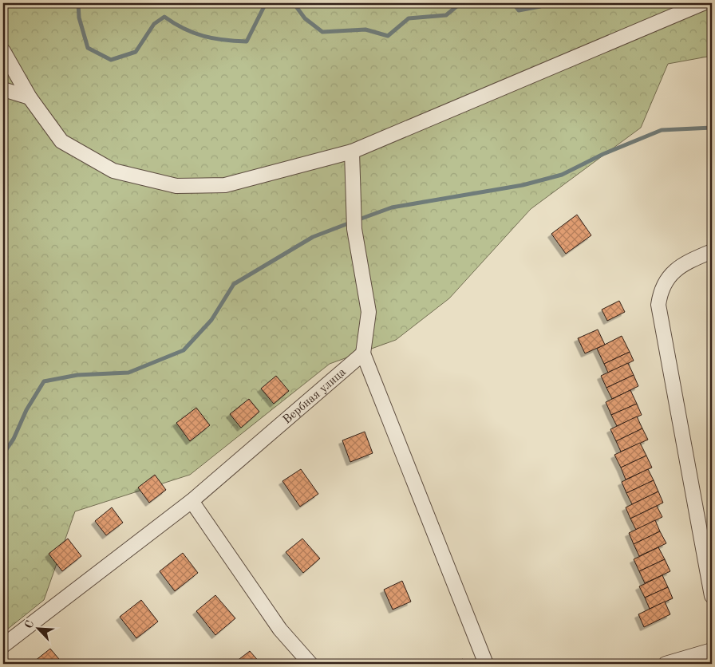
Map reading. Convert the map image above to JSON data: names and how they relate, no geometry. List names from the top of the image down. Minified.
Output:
{"streets":{"street":["Вербная улица"]},"north":"top left"}
